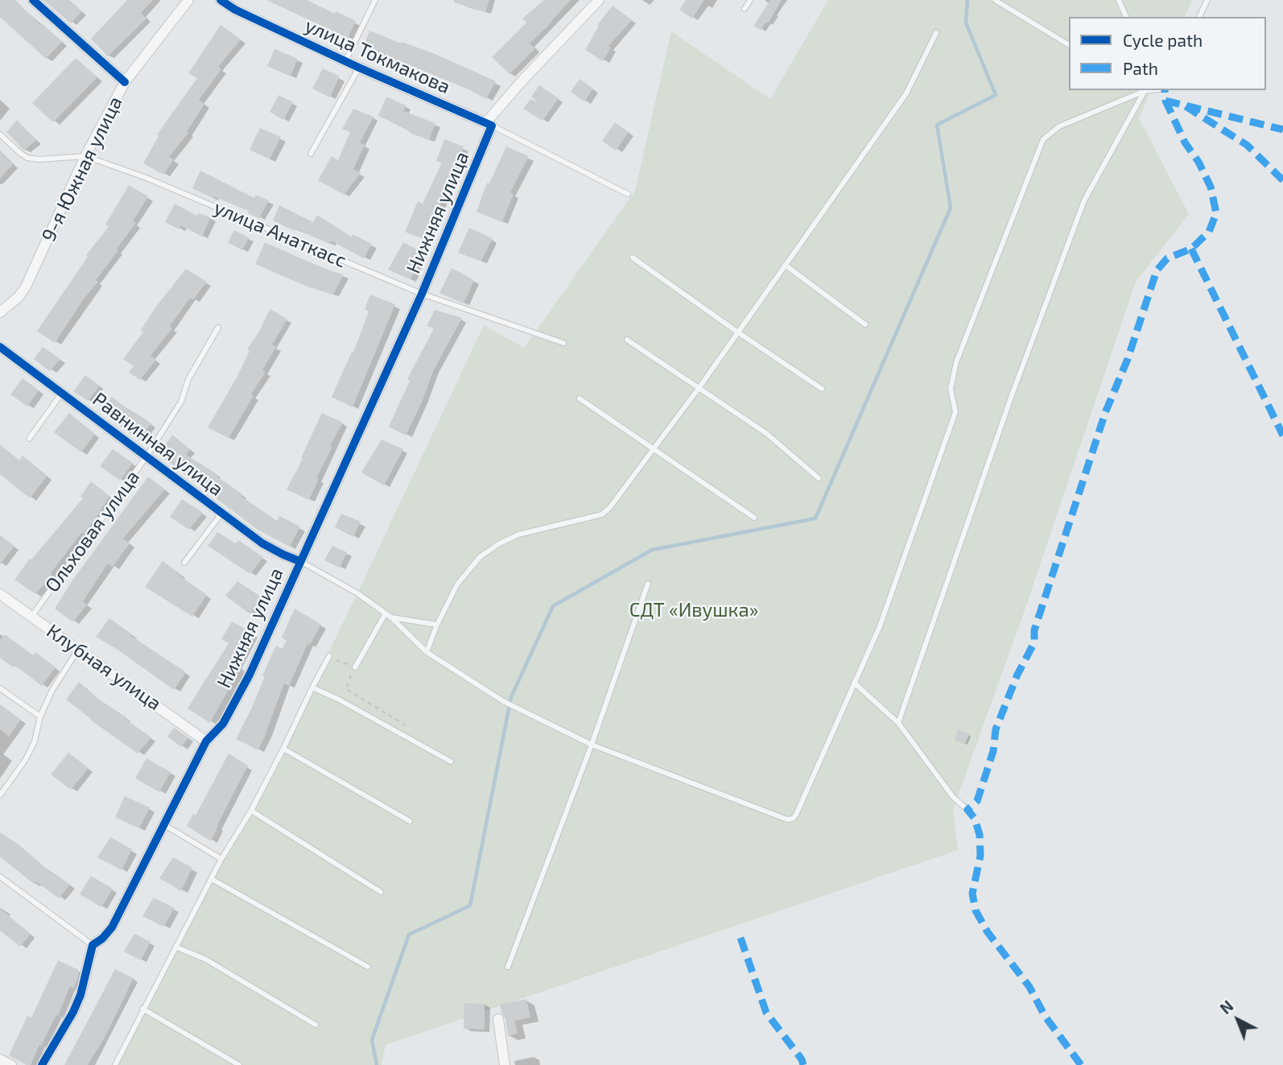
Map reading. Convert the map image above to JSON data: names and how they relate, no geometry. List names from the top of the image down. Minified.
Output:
{"streets":{"street":["улица Токмакова","9-я Южная улица","Нижняя улица","Равнинная улица","Клубная улица"],"lane":["улица Анаткасс","Ольховая улица"]},"crossings":[["улица Токмакова","Нижняя улица"],["9-я Южная улица","улица Анаткасс"],["Нижняя улица","улица Анаткасс"],["Нижняя улица","Равнинная улица"],["Нижняя улица","Клубная улица"],["Равнинная улица","Ольховая улица"],["Ольховая улица","Клубная улица"]],"parks":["СДТ «Ивушка»"],"legend":["Cycle path","Path"],"north":"top left"}
